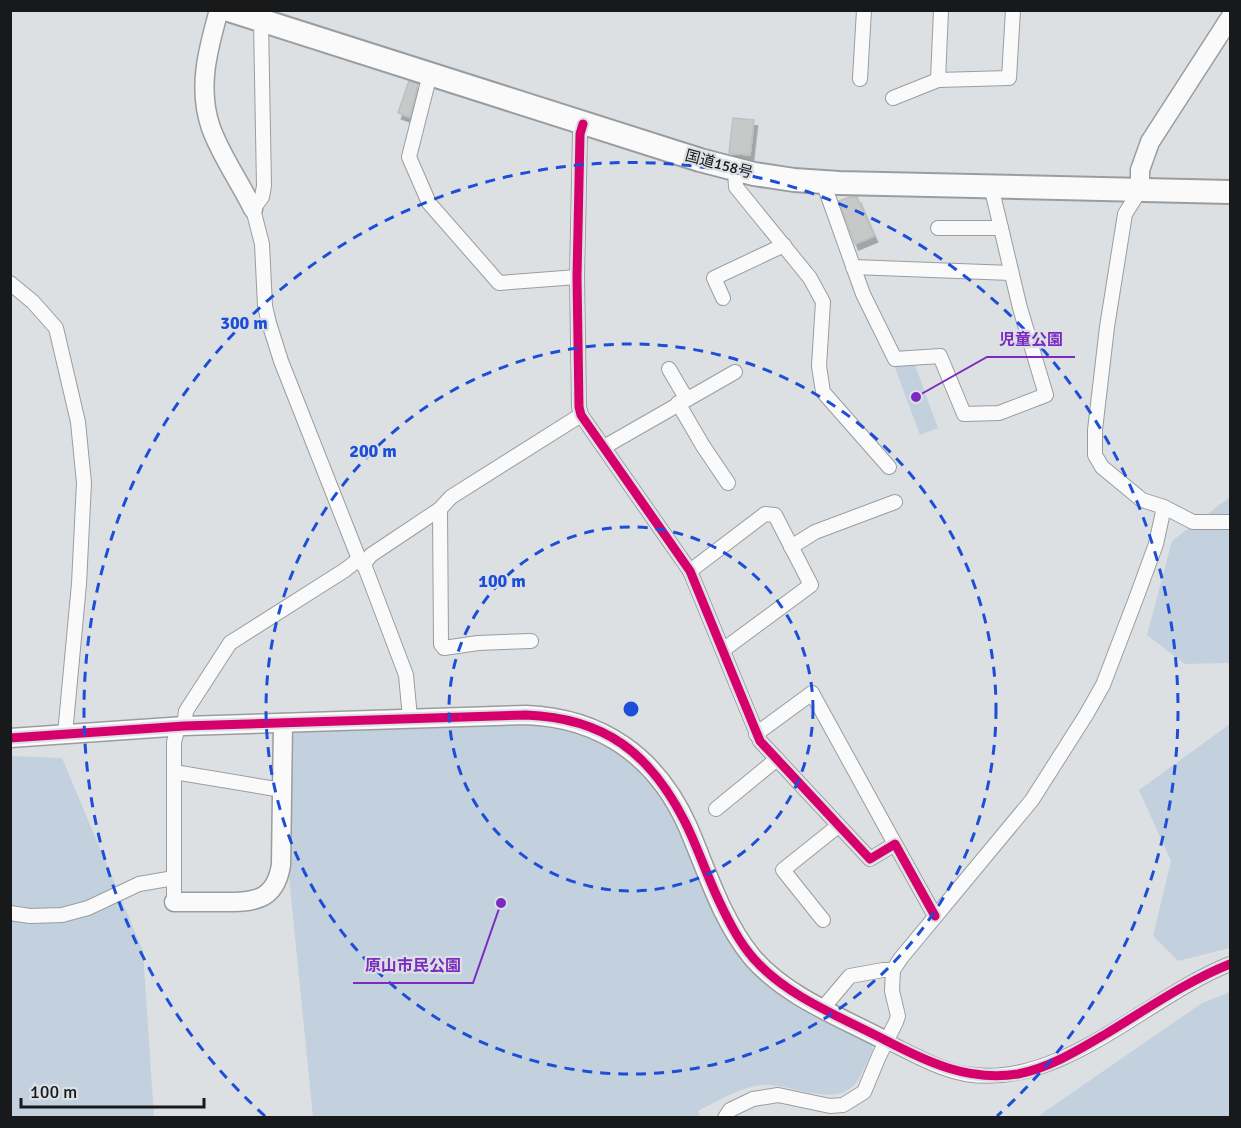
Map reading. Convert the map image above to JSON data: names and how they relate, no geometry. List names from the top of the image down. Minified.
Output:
{"streets":{"highway":["国道158号"]},"places":["児童公園","原山市民公園"],"scale_bar":"100 m","rings":["300 m","200 m","100 m"]}
